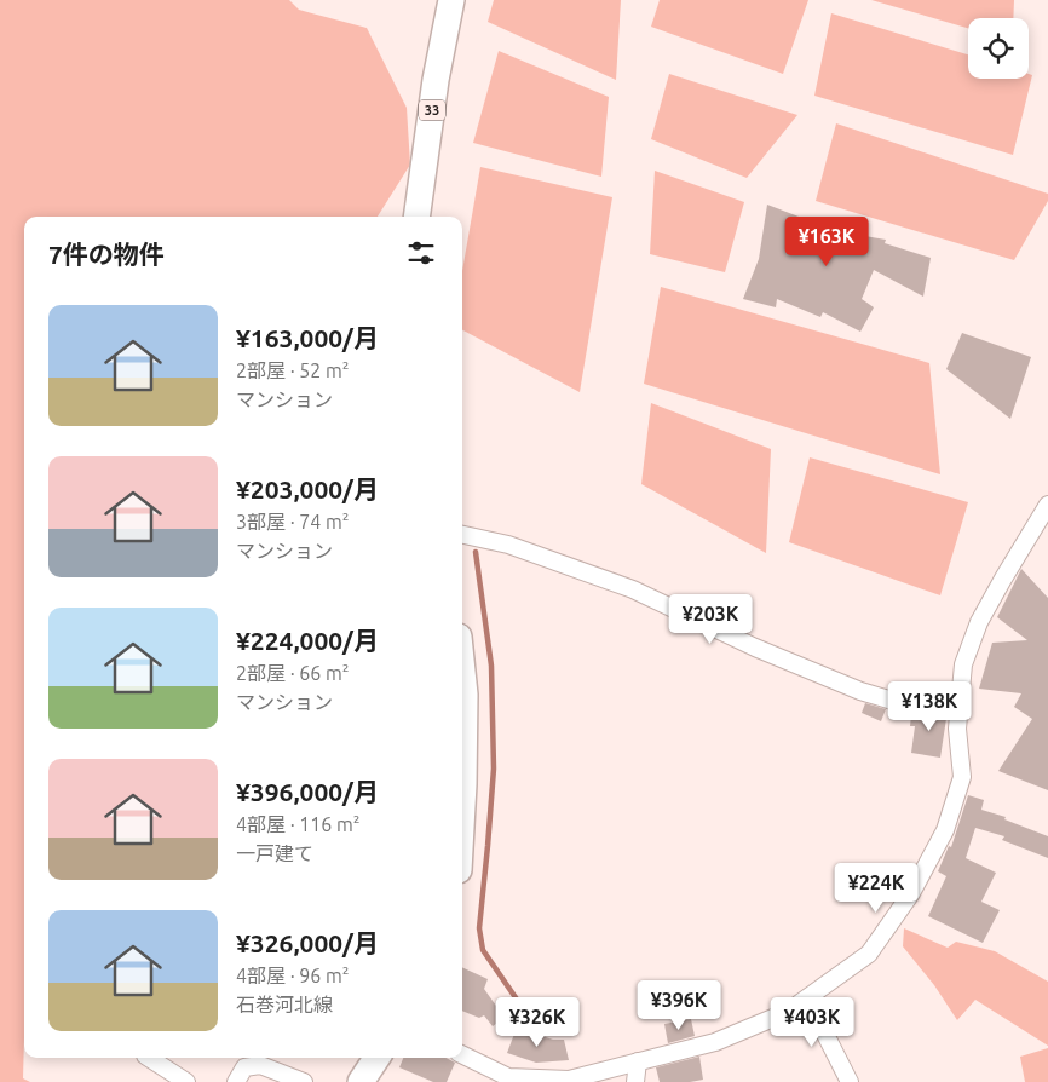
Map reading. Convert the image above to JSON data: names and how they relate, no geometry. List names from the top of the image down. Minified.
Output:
{"streets":{"main road":["33"]},"page":{"price":["¥163K","¥203K","¥138K","¥224K","¥396K","¥326K","¥403K"],"heading":"7件の物件","list":[{"name":"¥163,000/月","note":"2部屋 · 52 m² · マンション"},{"name":"¥203,000/月","note":"3部屋 · 74 m² · マンション"},{"name":"¥224,000/月","note":"2部屋 · 66 m² · マンション"},{"name":"¥396,000/月","note":"4部屋 · 116 m² · 一戸建て"},{"name":"¥326,000/月","note":"4部屋 · 96 m² · 石巻河北線"}]}}
